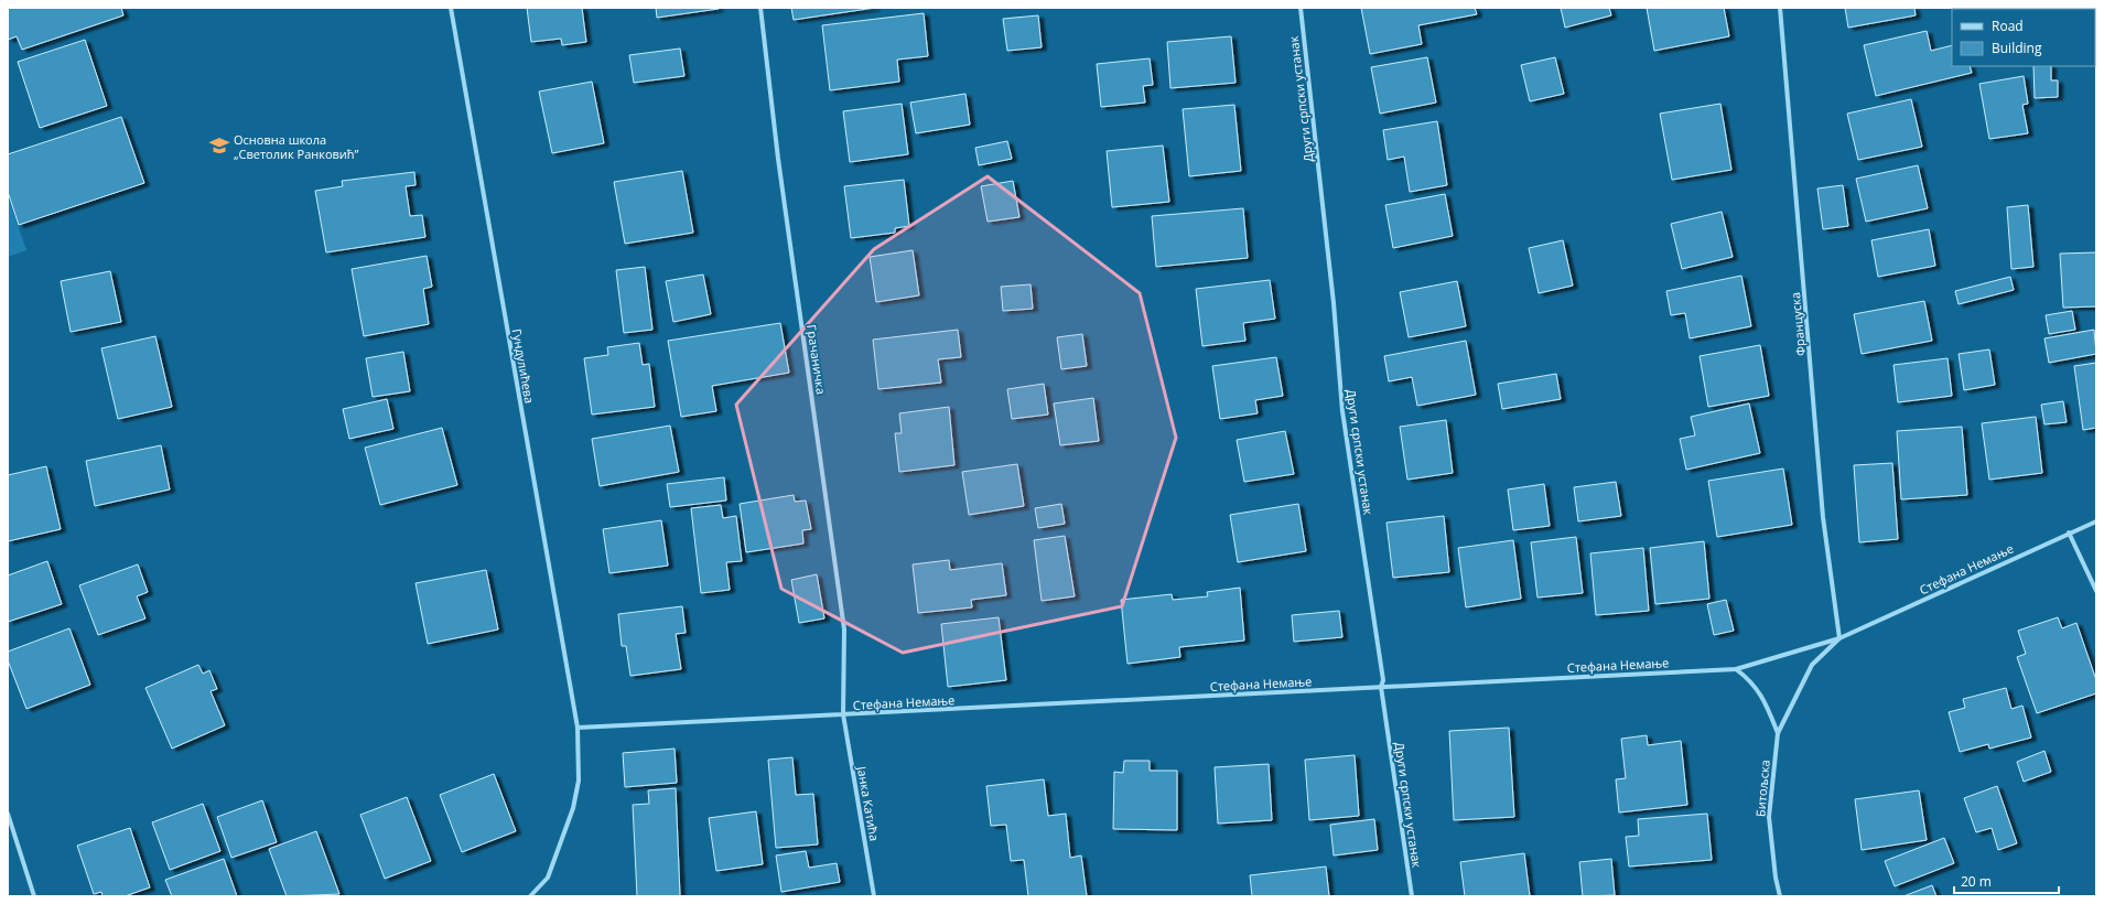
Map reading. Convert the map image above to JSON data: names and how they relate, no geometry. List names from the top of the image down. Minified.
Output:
{"streets":{"street":["Други српски устанак","Француска","Грачаничка","Гундулићева","Стефана Немање","Битољска","Јанка Катића"]},"crossings":[["Други српски устанак","Стефана Немање"],["Француска","Стефана Немање"],["Француска","Битољска"],["Грачаничка","Стефана Немање"],["Грачаничка","Јанка Катића"],["Гундулићева","Стефана Немање"],["Стефана Немање","Битољска"],["Стефана Немање","Јанка Катића"]],"places":{"school or university":["Основна школа „Светолик Ранковић”"]},"legend":["Road","Building"],"scale_bar":"20 m"}
